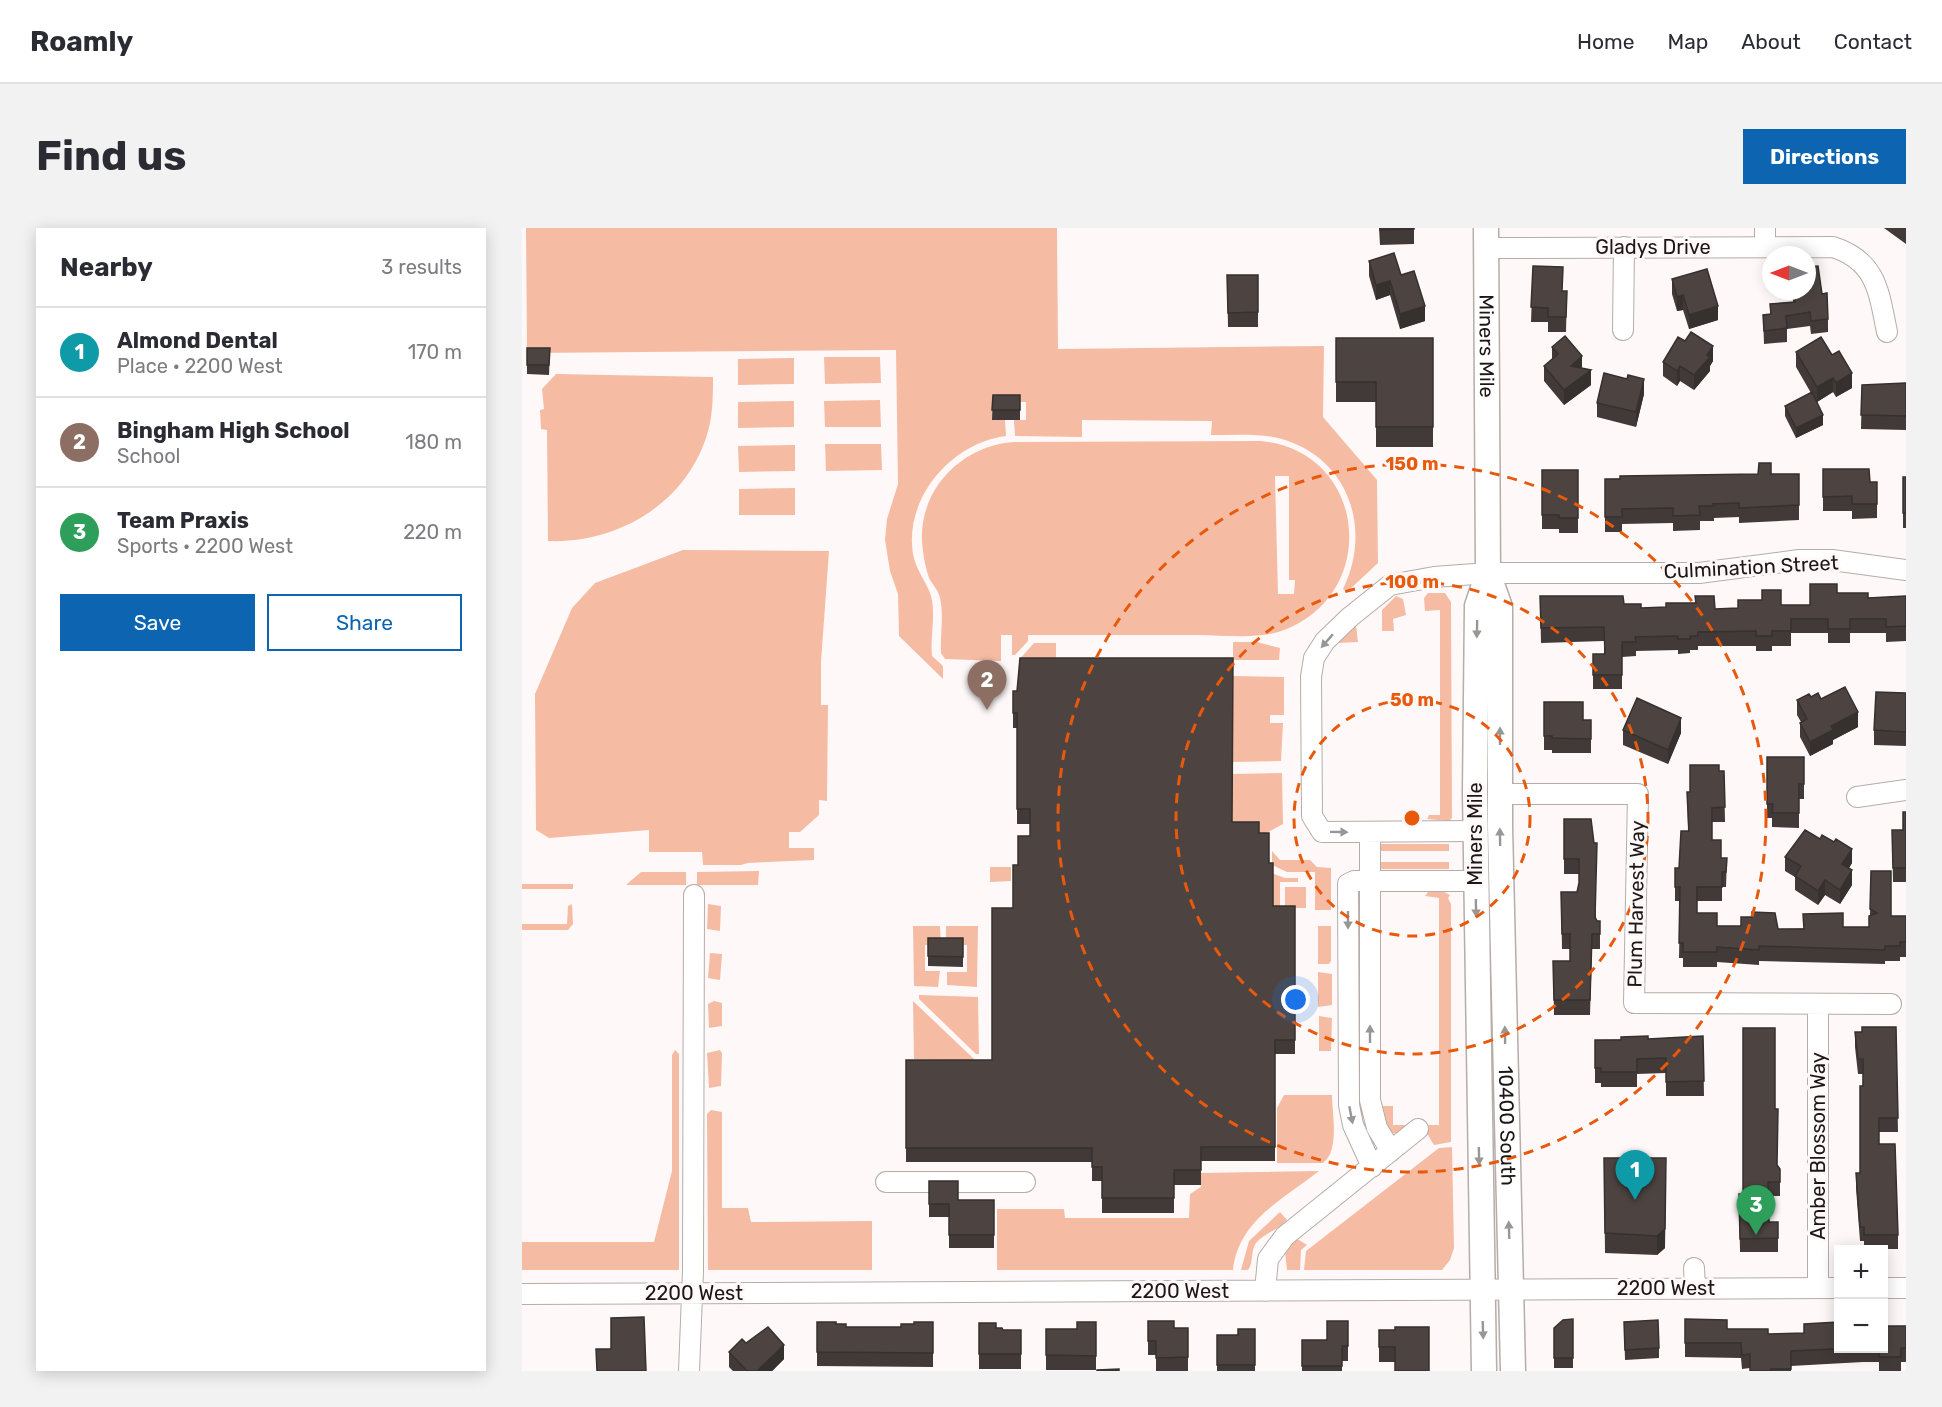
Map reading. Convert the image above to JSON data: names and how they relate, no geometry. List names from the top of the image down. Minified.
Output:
{"streets":{"main road":["Miners Mile","10400 South"],"street":["Gladys Drive","Culmination Street","Plum Harvest Way","Amber Blossom Way","2200 West"]},"crossings":[["Gladys Drive","Miners Mile"],["Miners Mile","Culmination Street"],["Miners Mile","Plum Harvest Way"],["Miners Mile","10400 South"],["Plum Harvest Way","Amber Blossom Way"],["10400 South","2200 West"],["Amber Blossom Way","2200 West"]],"north":"left","page":{"header":"Roamly","nav":["Home","Map","About","Contact"],"buttons":["Directions",["Save","Share"]],"title":"Find us","heading":["Nearby","3 results"],"list":[{"mark":"1","name":"Almond Dental","note":"Place · 2200 West","value":"170 m"},{"mark":"2","name":"Bingham High School","note":"School","value":"180 m"},{"mark":"3","name":"Team Praxis","note":"Sports · 2200 West","value":"220 m"}],"pins":["2","1","3"],"map_buttons":["+","−"]},"rings":["150 m","100 m","50 m"]}
